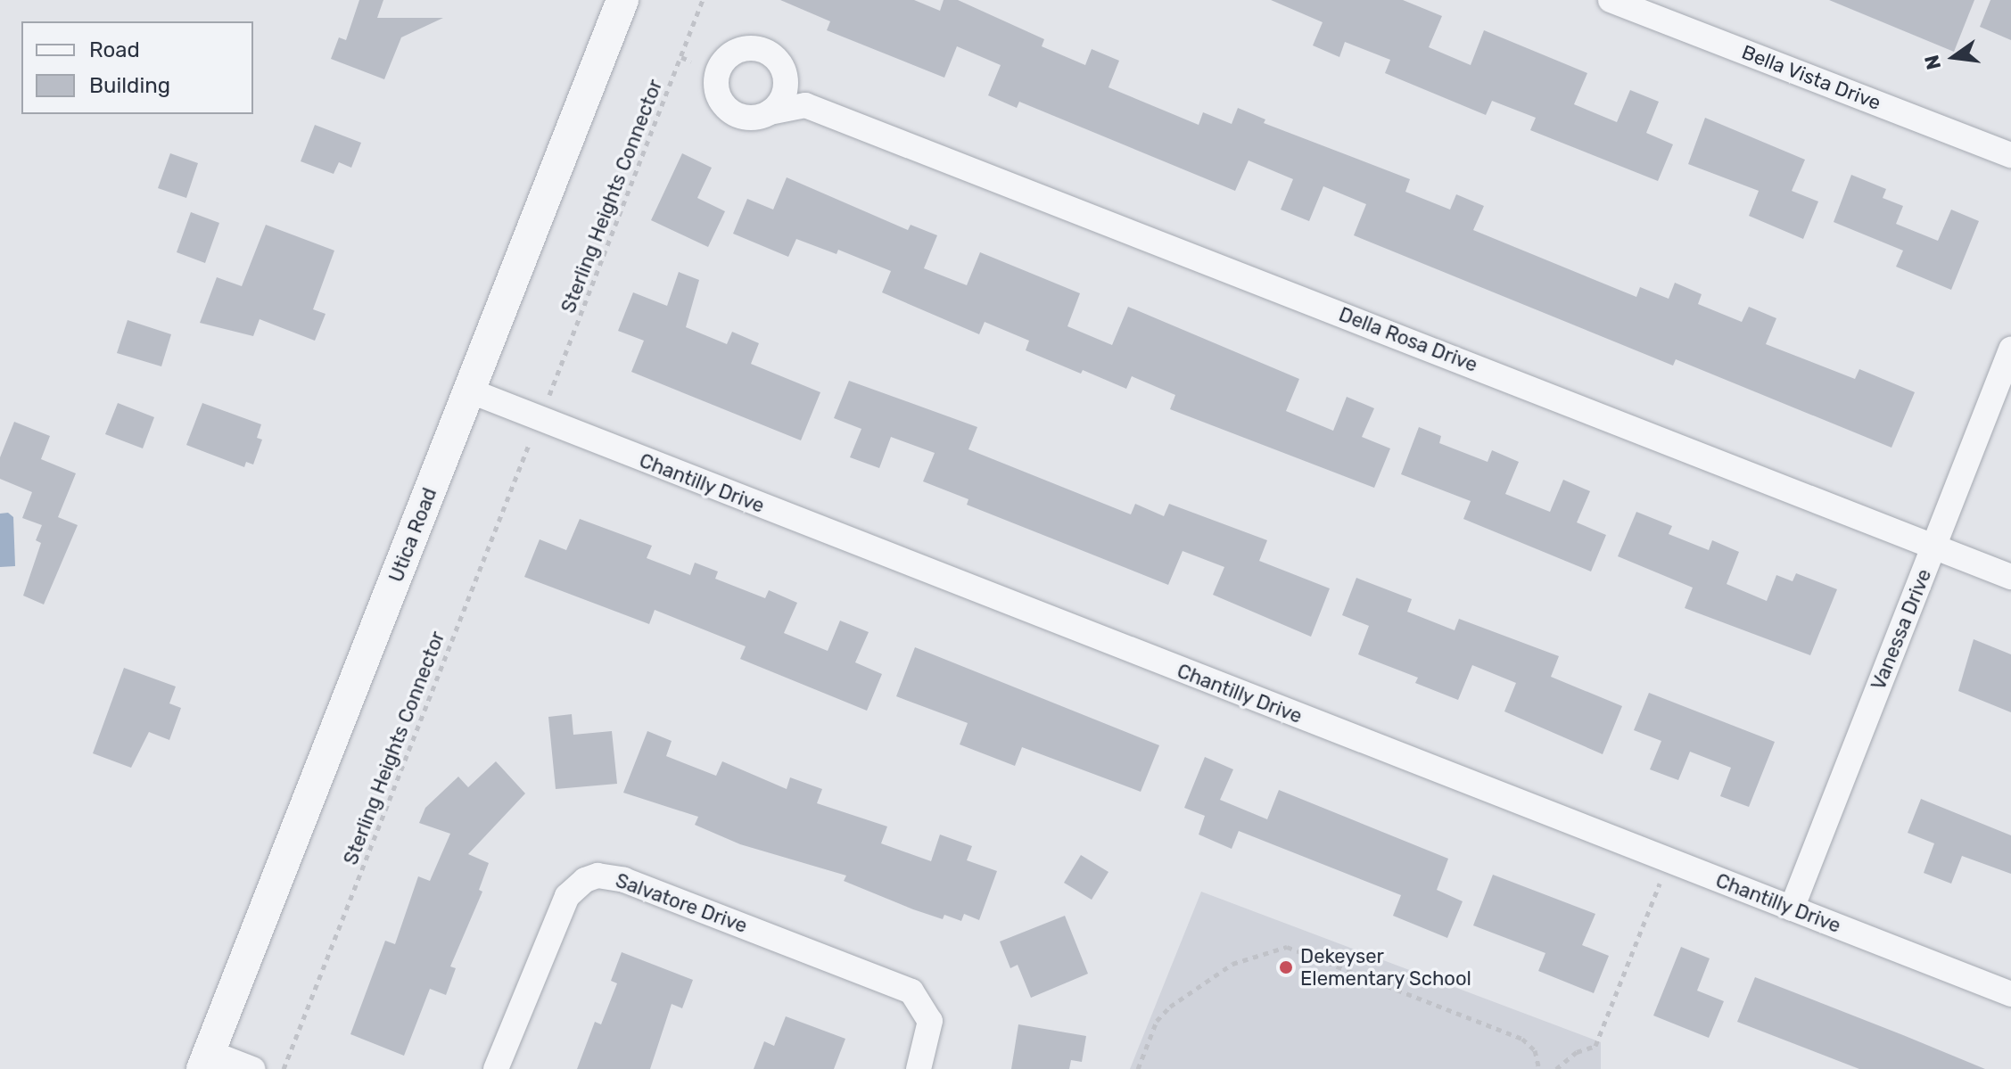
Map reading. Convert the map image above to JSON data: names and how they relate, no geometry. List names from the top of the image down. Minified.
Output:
{"streets":{"street":["Bella Vista Drive","Della Rosa Drive","Chantilly Drive","Utica Road","Vanessa Drive","Salvatore Drive"],"path":["Sterling Heights Connector"]},"crossings":[["Della Rosa Drive","Vanessa Drive"],["Chantilly Drive","Utica Road"],["Chantilly Drive","Vanessa Drive"]],"places":["Dekeyser Elementary School"],"legend":["Road","Building"],"north":"left"}
